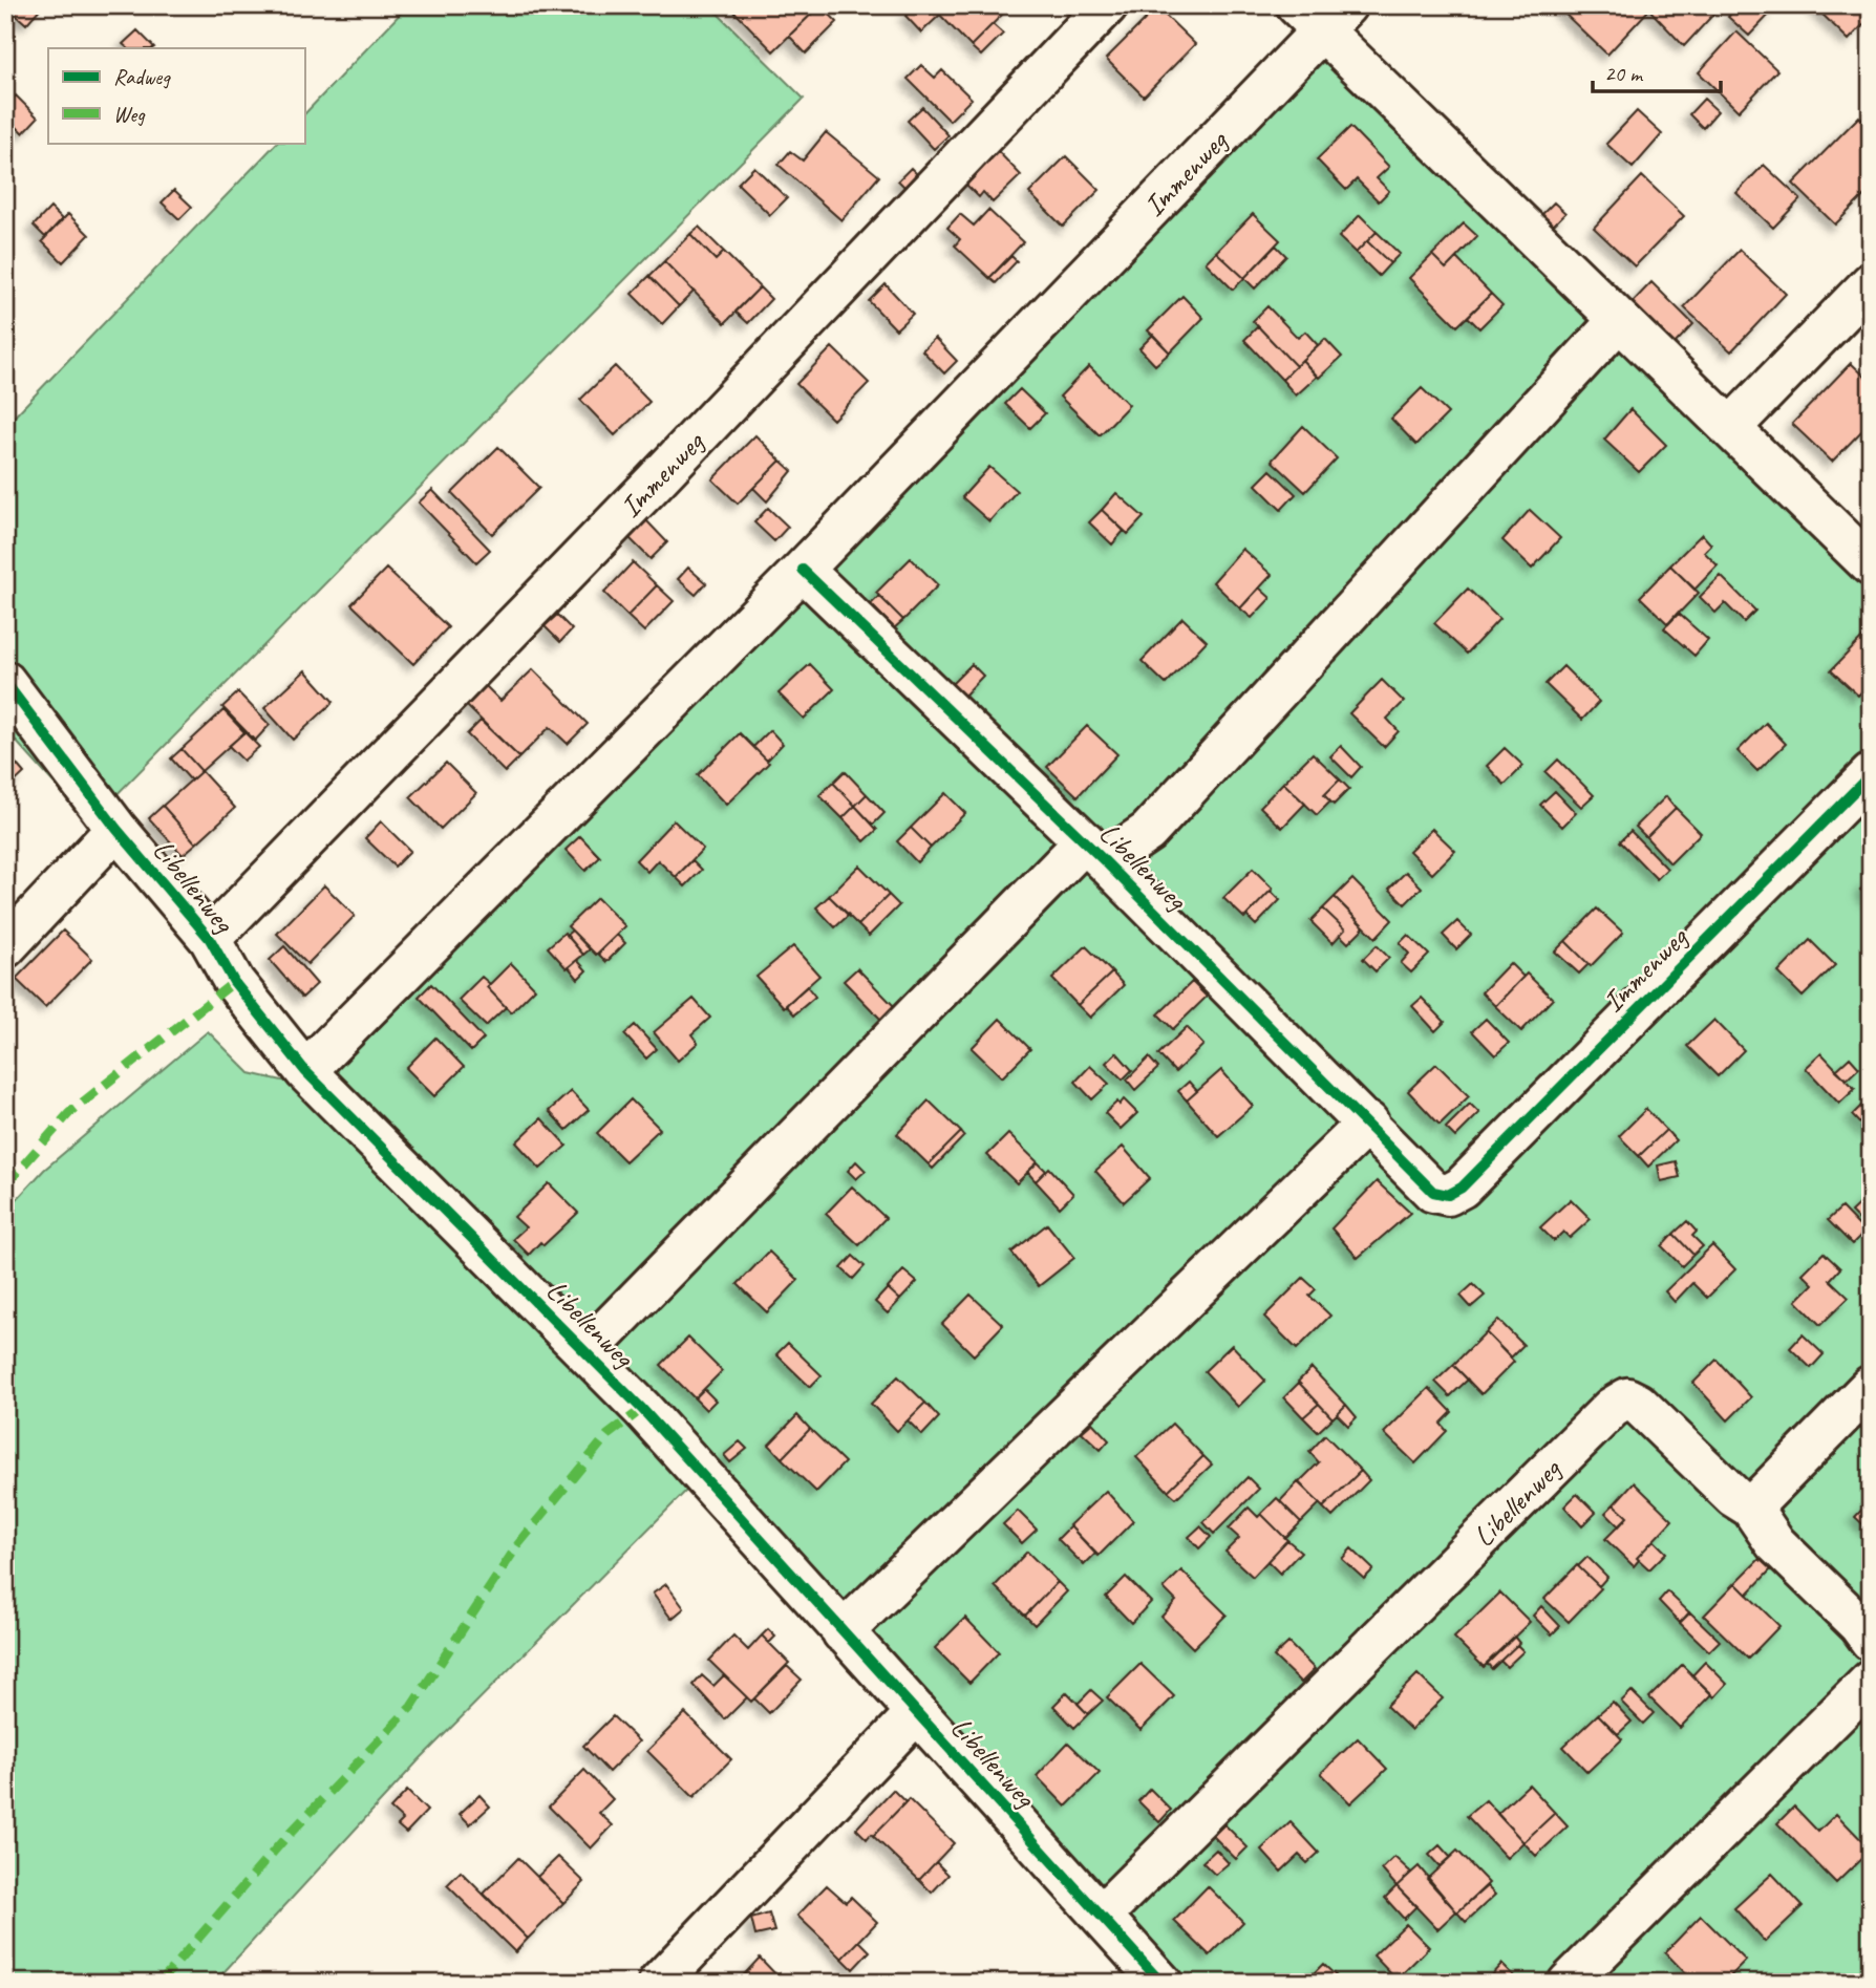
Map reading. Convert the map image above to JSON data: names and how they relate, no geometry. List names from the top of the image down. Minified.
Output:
{"streets":{"street":["Immenweg","Libellenweg"]},"crossings":[["Immenweg","Libellenweg"]],"legend":["Radweg","Weg"],"scale_bar":"20 m"}
